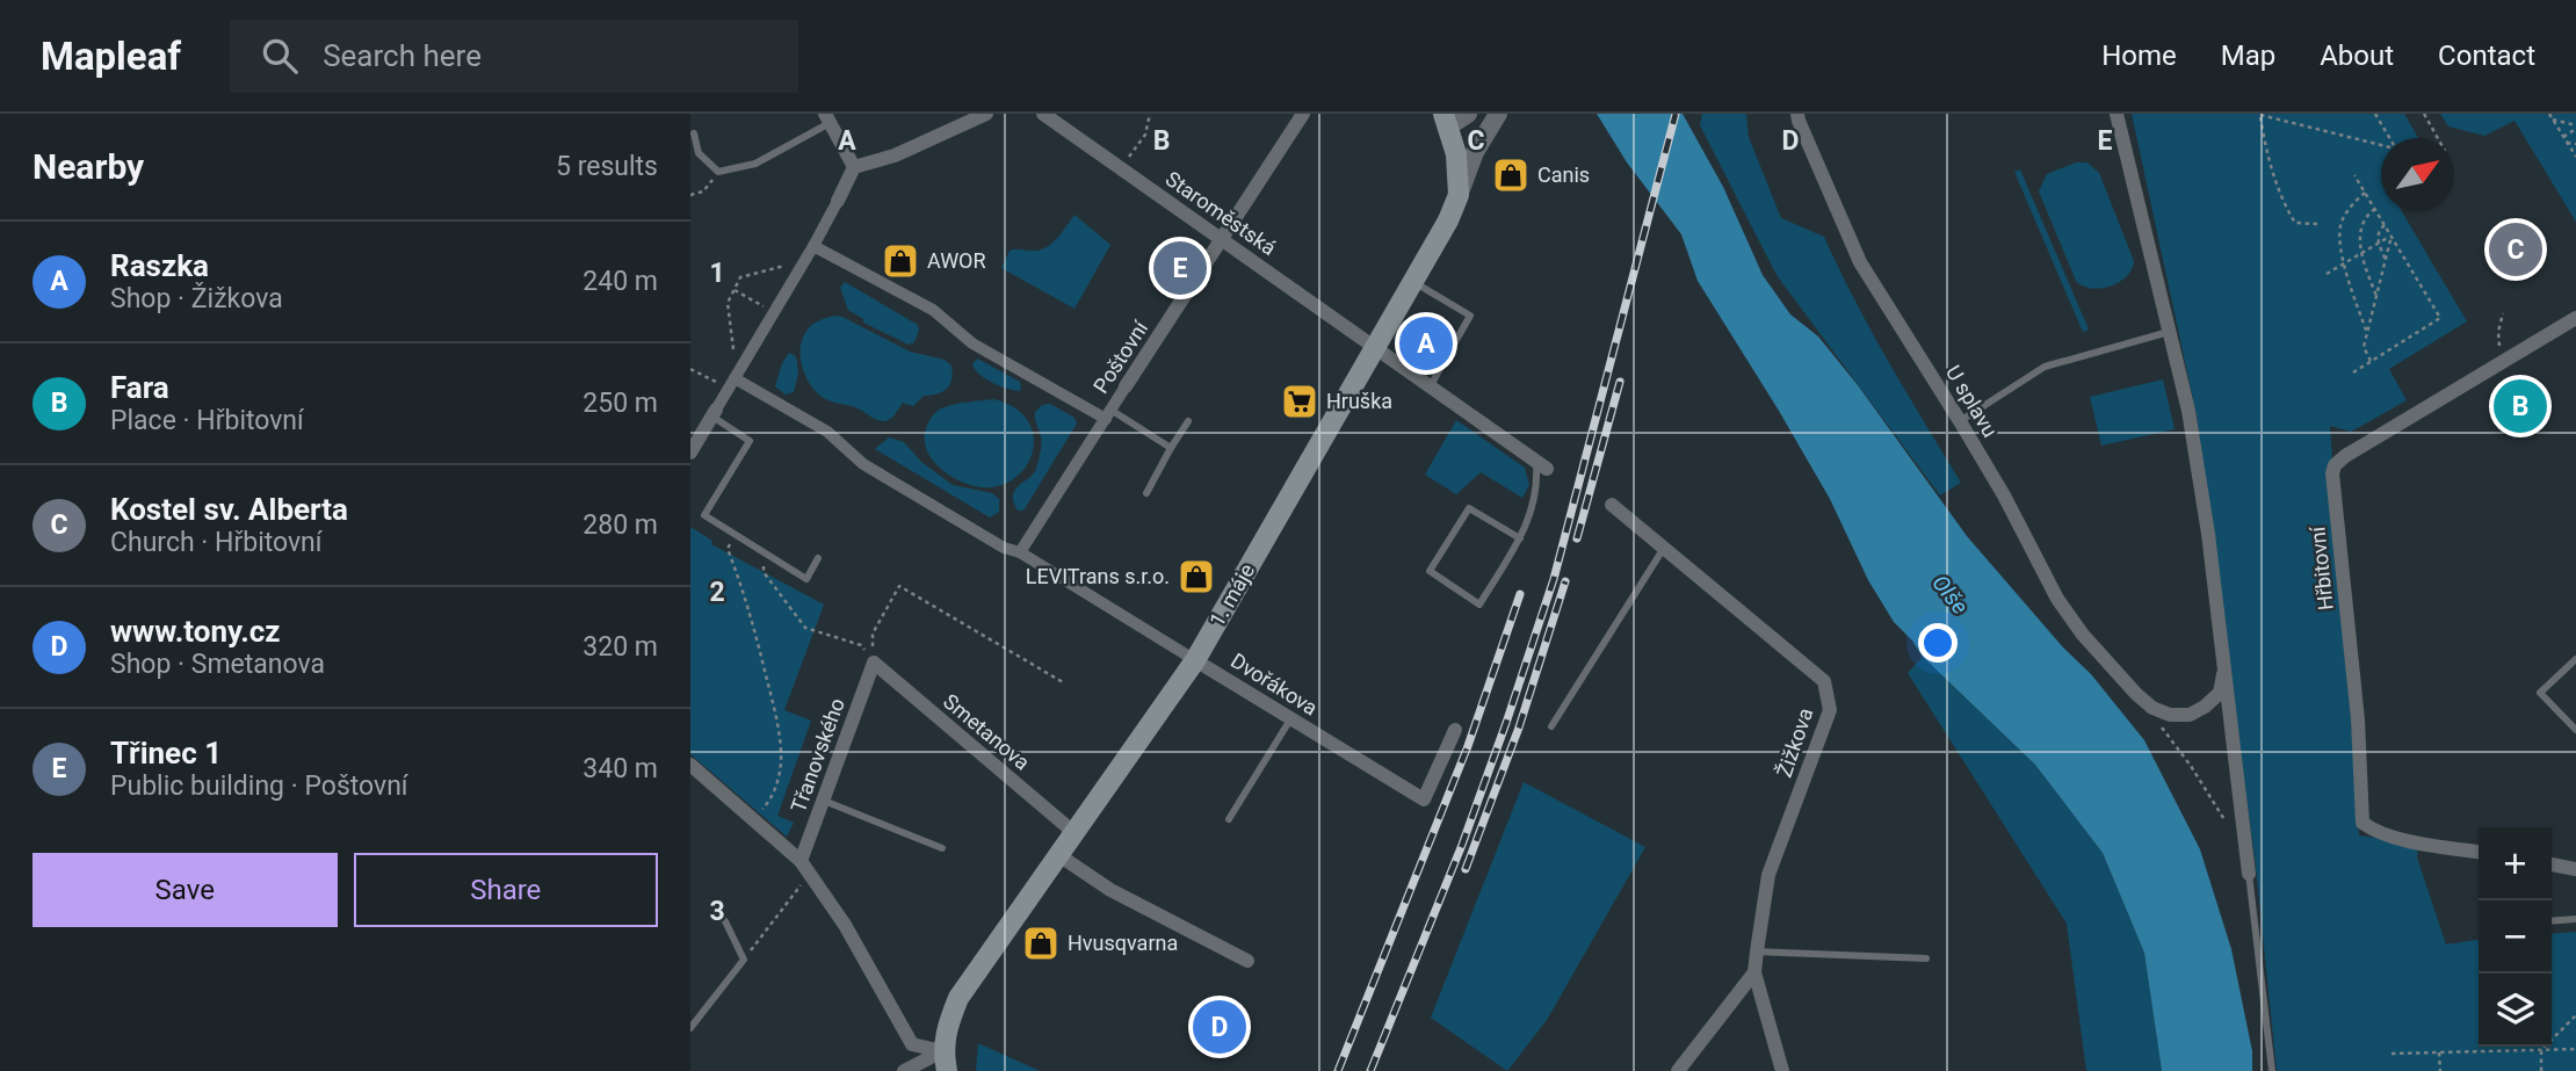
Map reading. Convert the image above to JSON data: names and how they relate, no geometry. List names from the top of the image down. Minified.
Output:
{"streets":{"main road":["1. máje"],"street":["Staroměstská","Poštovní","U splavu","Hřbitovní","Dvořákova","Smetanova","Žižkova","Třanovského"]},"crossings":[["Staroměstská","Poštovní"],["Staroměstská","1. máje"],["Poštovní","Dvořákova"],["1. máje","Dvořákova"],["1. máje","Smetanova"],["Smetanova","Třanovského"]],"water":["Olše"],"places":{"shop":["Canis","AWOR","LEVITrans s.r.o.","Hvusqvarna"],"supermarket":["Hruška"]},"north":"top right","page":{"header":"Mapleaf","search":"Search here","nav":["Home","Map","About","Contact"],"heading":["Nearby","5 results"],"pins":["C","E","A","B","D"],"list":[{"mark":"A","name":"Raszka","note":"Shop · Žižkova","value":"240 m"},{"mark":"B","name":"Fara","note":"Place · Hřbitovní","value":"250 m"},{"mark":"C","name":"Kostel sv. Alberta","note":"Church · Hřbitovní","value":"280 m"},{"mark":"D","name":"www.tony.cz","note":"Shop · Smetanova","value":"320 m"},{"mark":"E","name":"Třinec 1","note":"Public building · Poštovní","value":"340 m"}],"map_buttons":["+","−"],"buttons":["Save","Share"]},"grid":{"columns":["A","B","C","D","E"],"rows":["1","2","3"]}}
